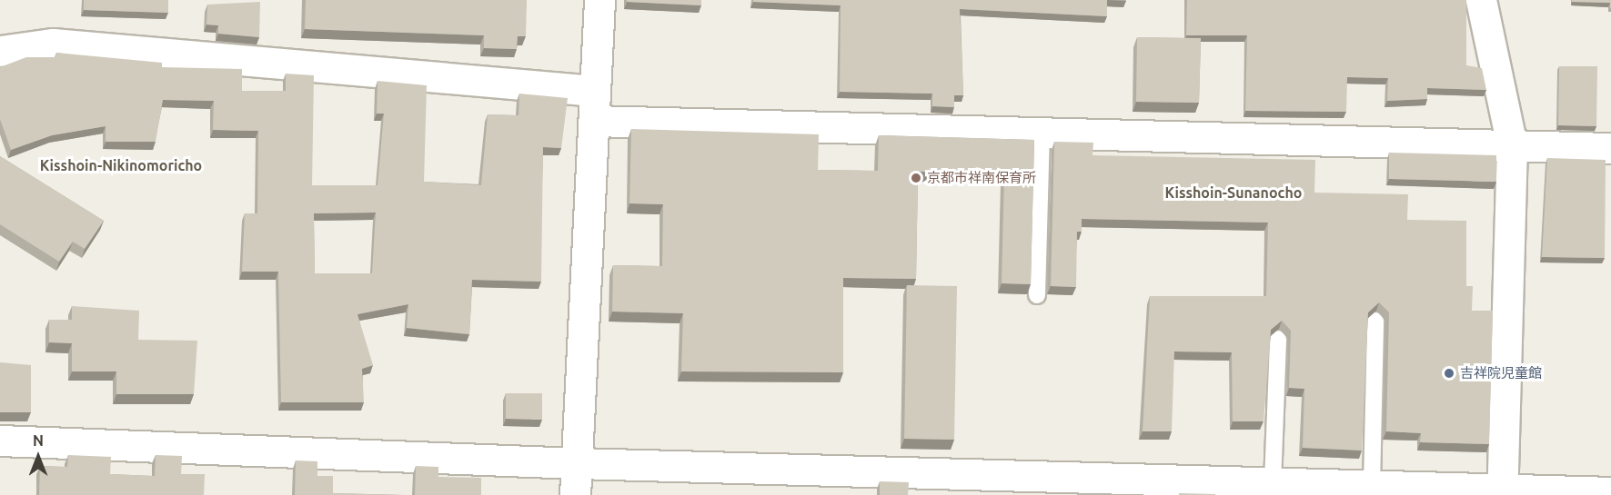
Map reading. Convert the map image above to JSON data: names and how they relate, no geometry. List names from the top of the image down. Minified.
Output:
{"districts":["Kisshoin-Nikinomoricho","Kisshoin-Sunanocho"],"places":["京都市祥南保育所","吉祥院児童館"],"north":"top"}
